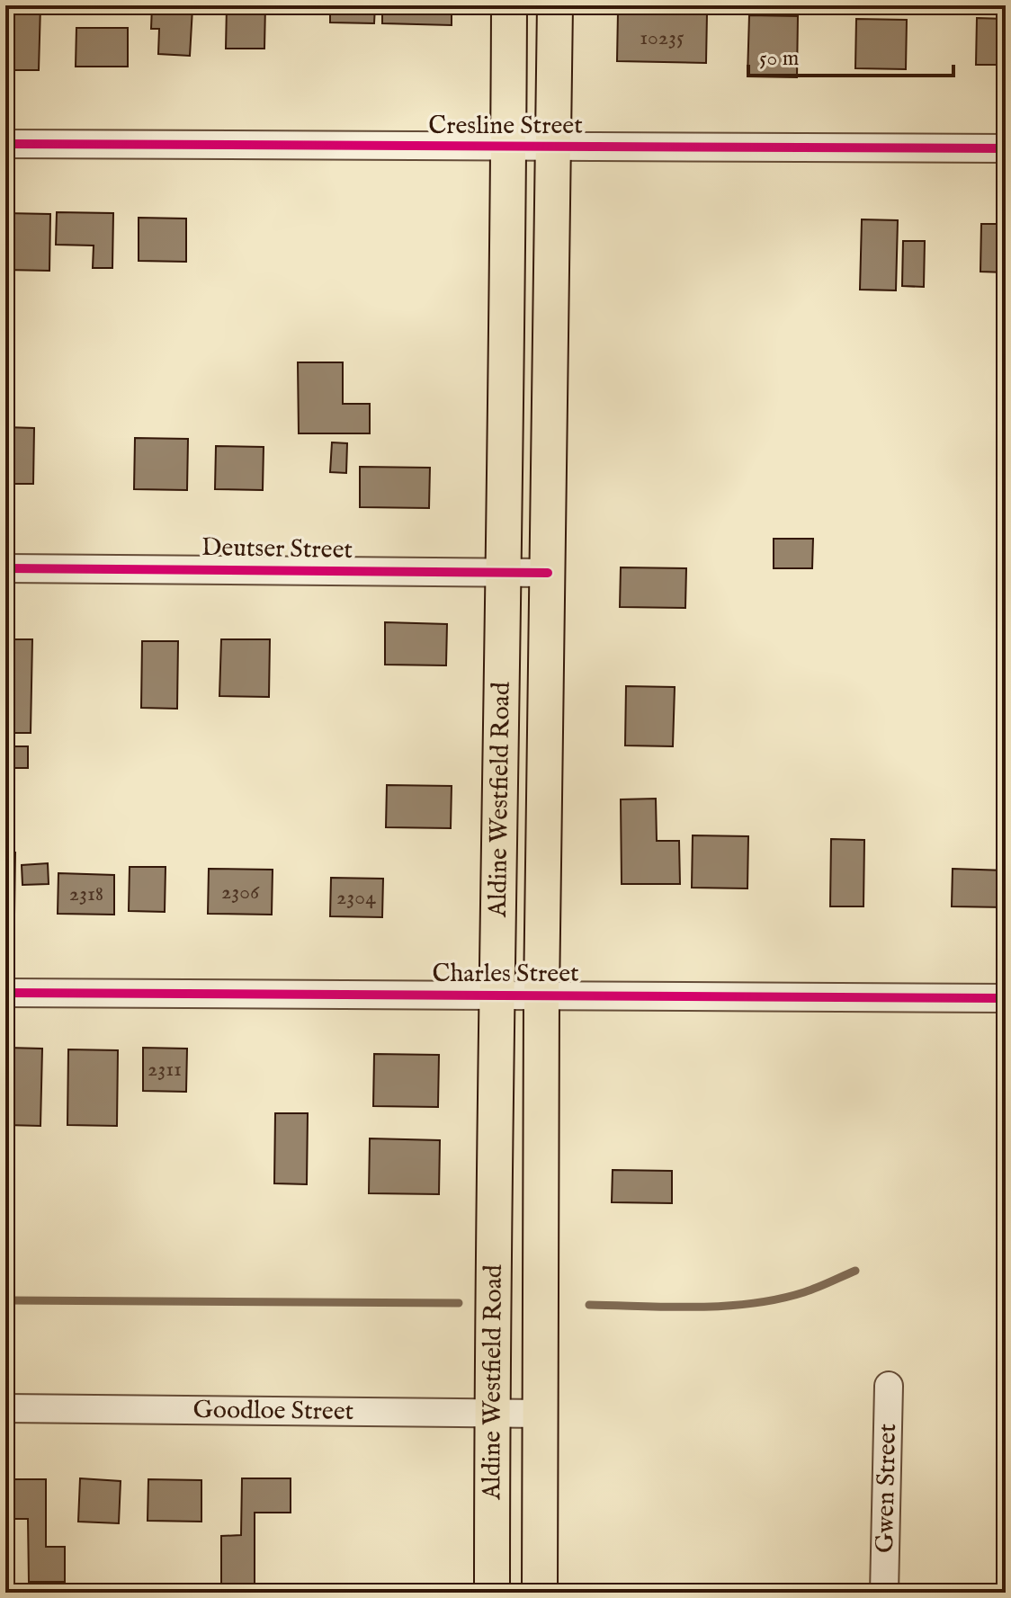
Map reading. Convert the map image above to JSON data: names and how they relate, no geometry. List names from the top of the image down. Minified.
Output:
{"streets":{"main road":["Aldine Westfield Road"],"street":["Cresline Street","Deutser Street","Charles Street","Goodloe Street","Gwen Street"]},"crossings":[["Cresline Street","Aldine Westfield Road"],["Deutser Street","Aldine Westfield Road"],["Aldine Westfield Road","Charles Street"],["Aldine Westfield Road","Goodloe Street"]],"house_numbers":["10235","2306","2318","2304","2311"],"scale_bar":"50 m"}
